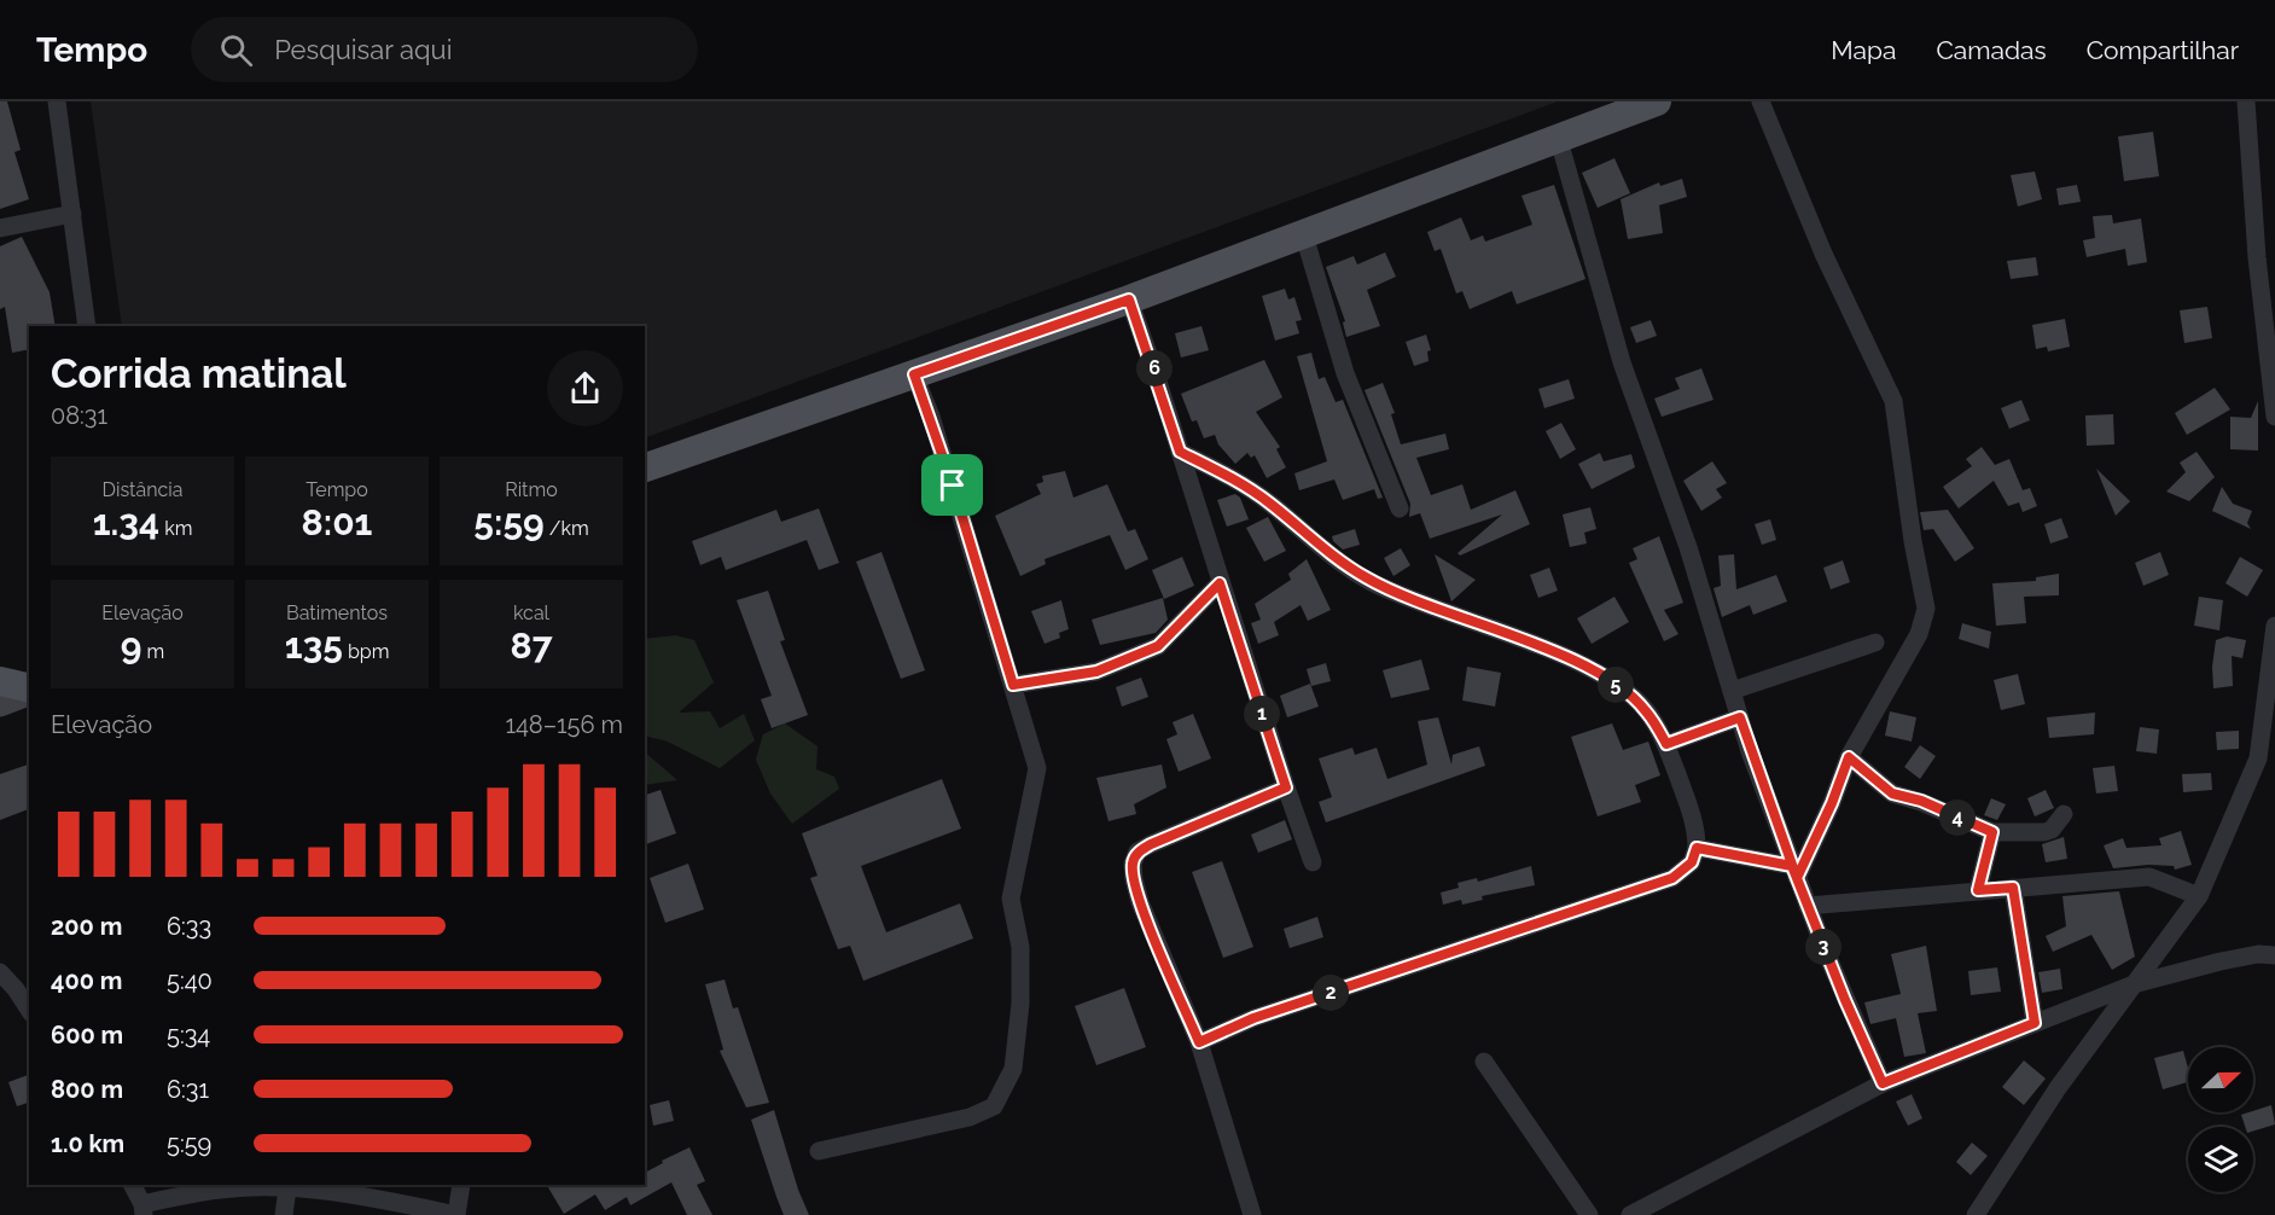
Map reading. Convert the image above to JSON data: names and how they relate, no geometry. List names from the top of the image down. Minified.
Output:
{"north":"right","page":{"header":"Tempo","search":"Pesquisar aqui","nav":["Mapa","Camadas","Compartilhar"],"heading":["Corrida matinal","08:31"],"pins":["6","5","1","4","3","2"],"stats":[["Distância","1.34 km"],["Tempo","8:01"],["Ritmo","5:59 /km"],["Elevação","9 m"],["Batimentos","135 bpm"],["kcal","87"]],"chart":["Elevação","148–156 m"],"list":[{"name":"200 m","note":"6:33"},{"name":"400 m","note":"5:40"},{"name":"600 m","note":"5:34"},{"name":"800 m","note":"6:31"},{"name":"1.0 km","note":"5:59"}]}}
